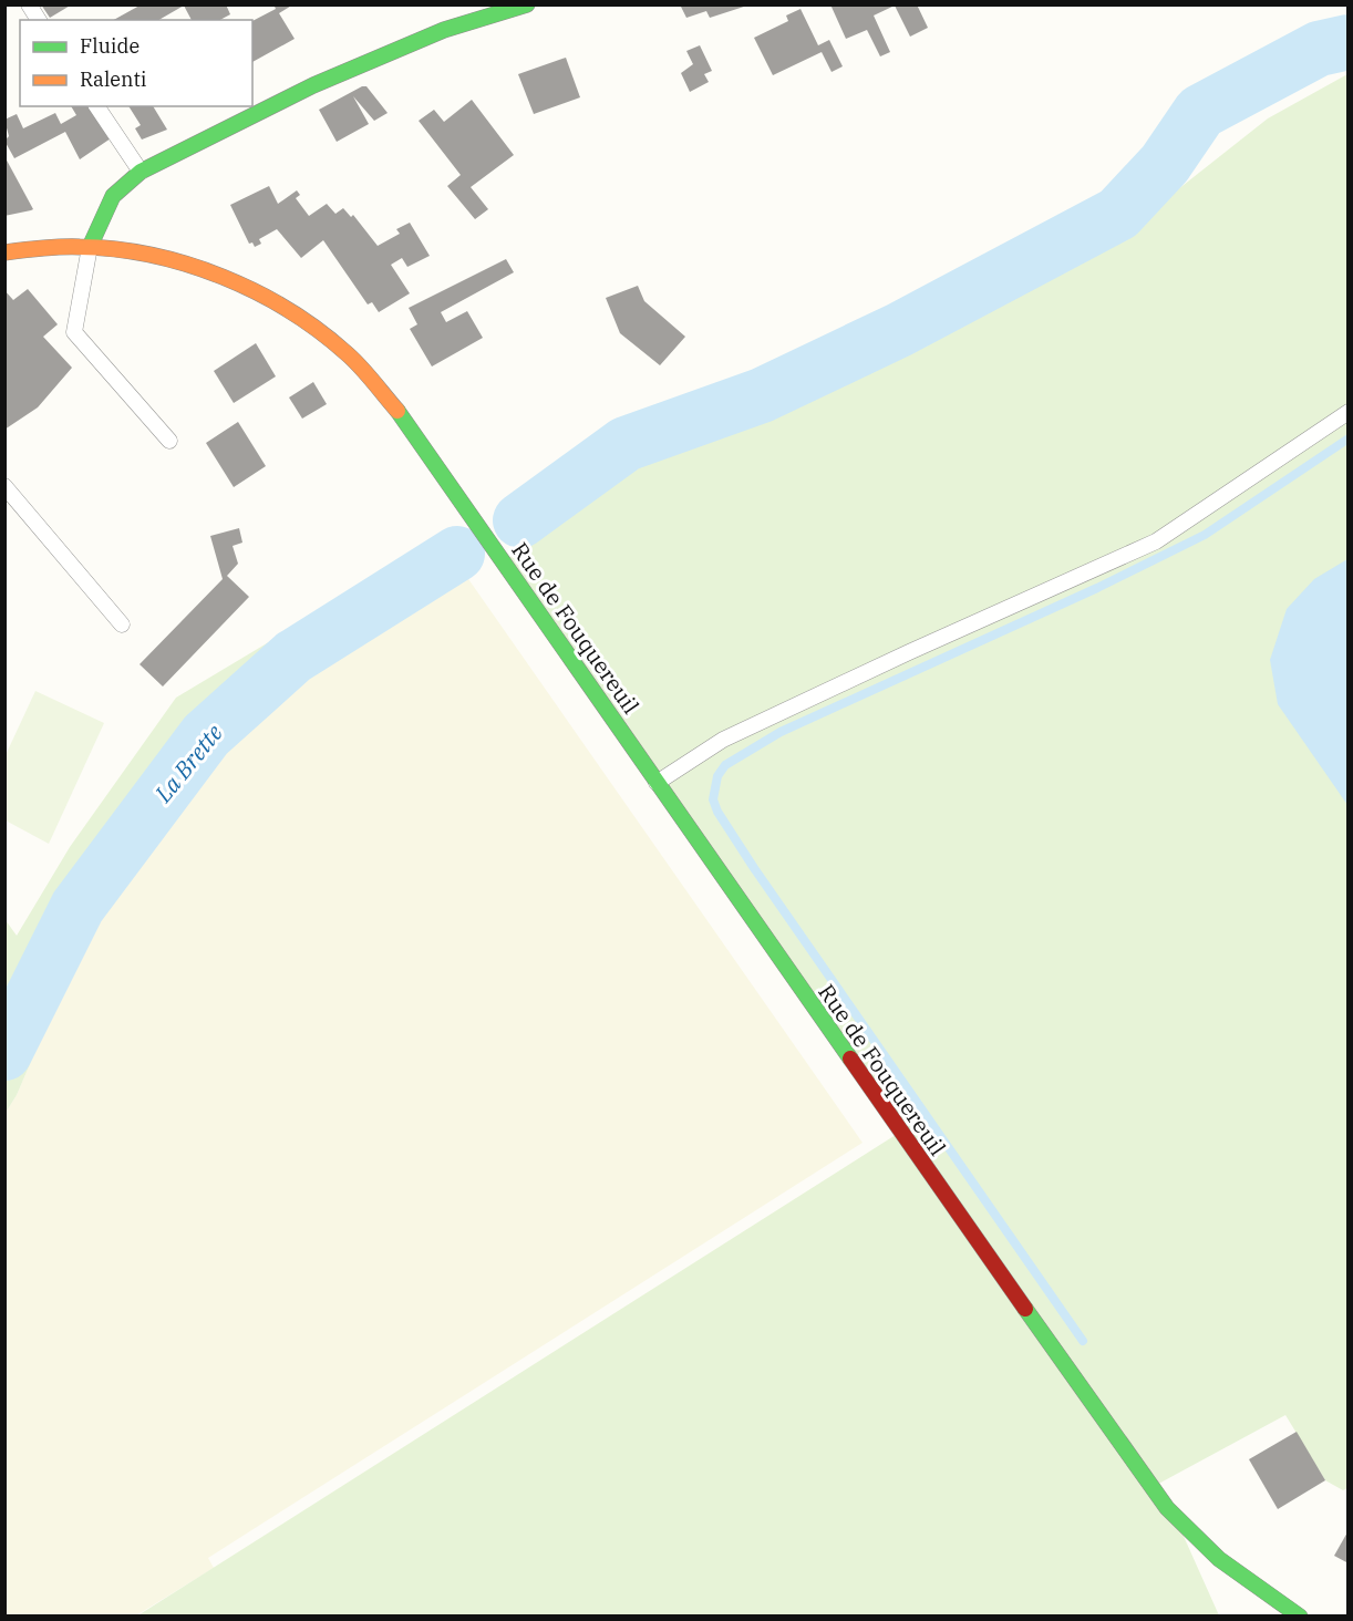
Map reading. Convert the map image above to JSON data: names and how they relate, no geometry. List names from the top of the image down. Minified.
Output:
{"streets":{"street":["Rue de Fouquereuil"]},"water":["La Brette"],"legend":["Fluide","Ralenti"]}
